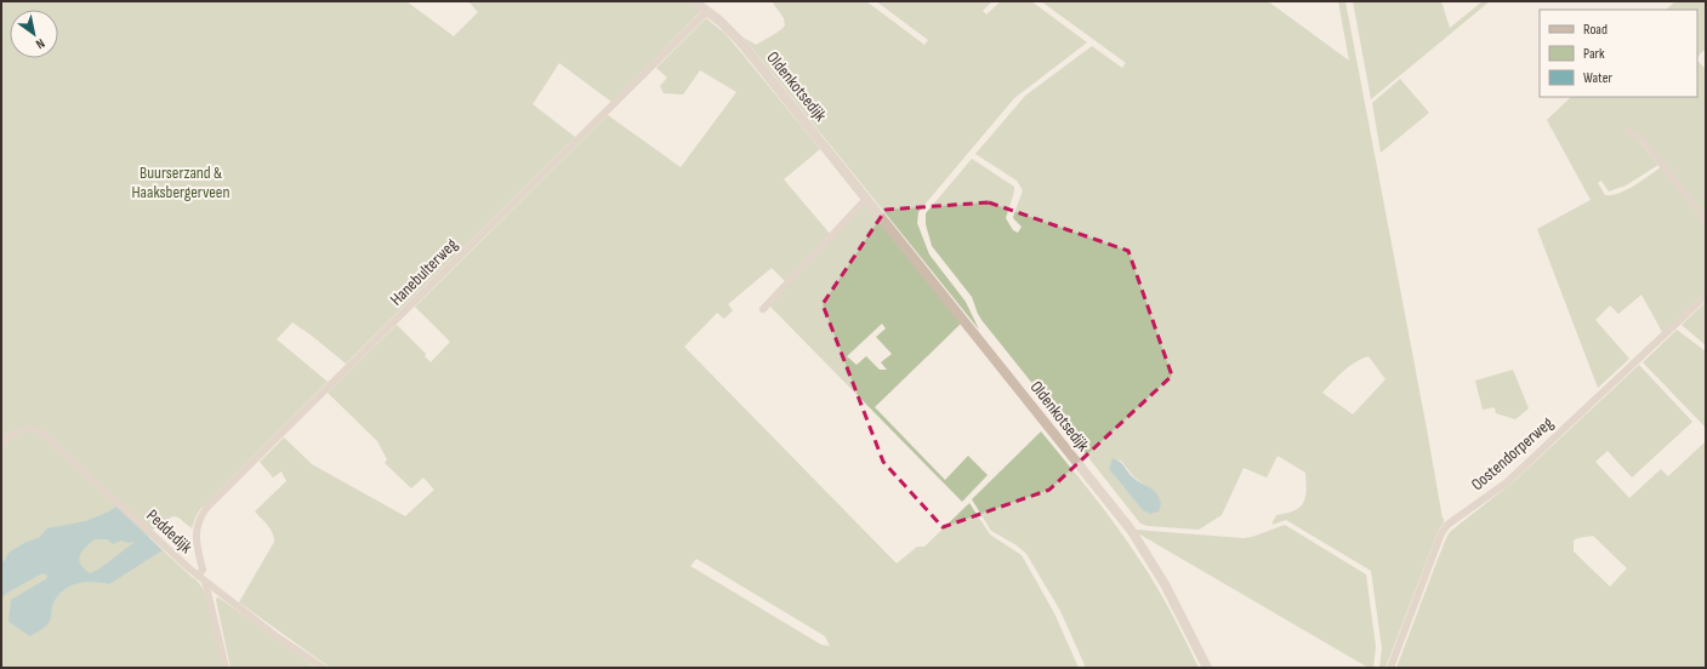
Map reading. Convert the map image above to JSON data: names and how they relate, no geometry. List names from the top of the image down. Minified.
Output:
{"streets":{"street":["Oldenkotsedijk","Hanebulterweg","Oostendorperweg","Peddedijk"]},"crossings":[["Oldenkotsedijk","Hanebulterweg"],["Hanebulterweg","Peddedijk"]],"parks":["Buurserzand & Haaksbergerveen"],"legend":["Road","Park","Water"],"north":"bottom right"}
